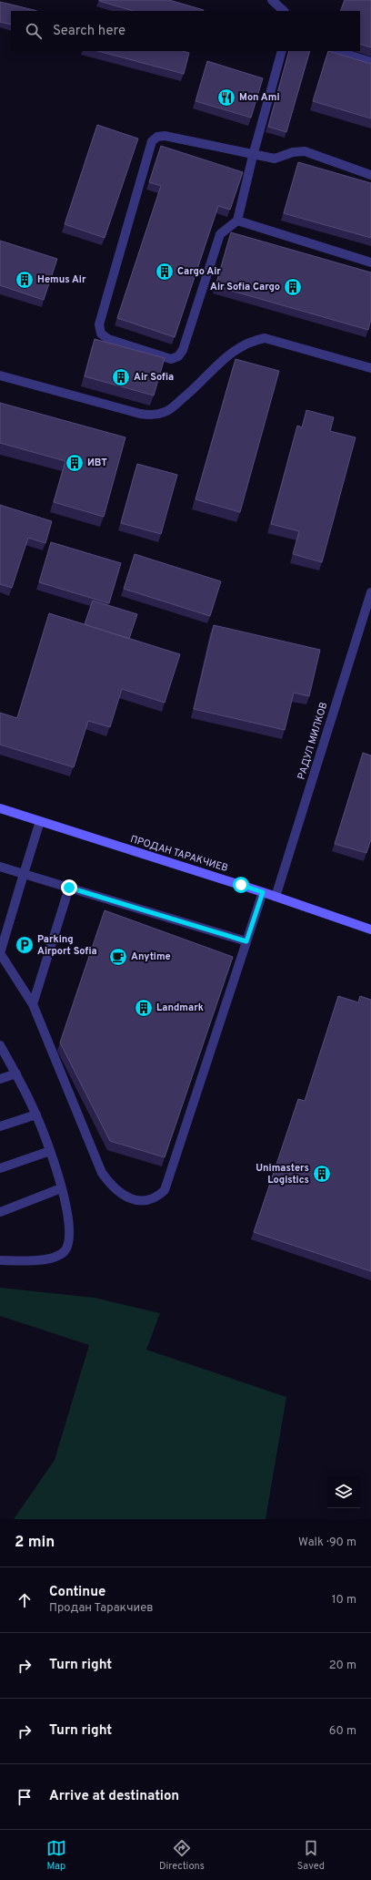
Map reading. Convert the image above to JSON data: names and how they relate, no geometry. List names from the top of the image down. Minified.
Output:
{"streets":{"street":["ПРОДАН ТАРАКЧИЕВ"],"lane":["РАДУЛ МИЛКОВ"]},"crossings":[["РАДУЛ МИЛКОВ","ПРОДАН ТАРАКЧИЕВ"]],"places":{"restaurant":["Mon Ami"],"building":["Cargo Air","Hemus Air","Air Sofia Cargo","Air Sofia","ИВТ","Landmark","Unimasters Logistics"],"parking":["Parking Airport Sofia"],"cafe":["Anytime"]},"page":{"search":"Search here","heading":["2 min","Walk · 90 m"],"list":[["Continue","Продан Таракчиев","10 m"],["Turn right","20 m"],["Turn right","60 m"],"Arrive at destination"],"nav":["Map","Directions","Saved"]}}
